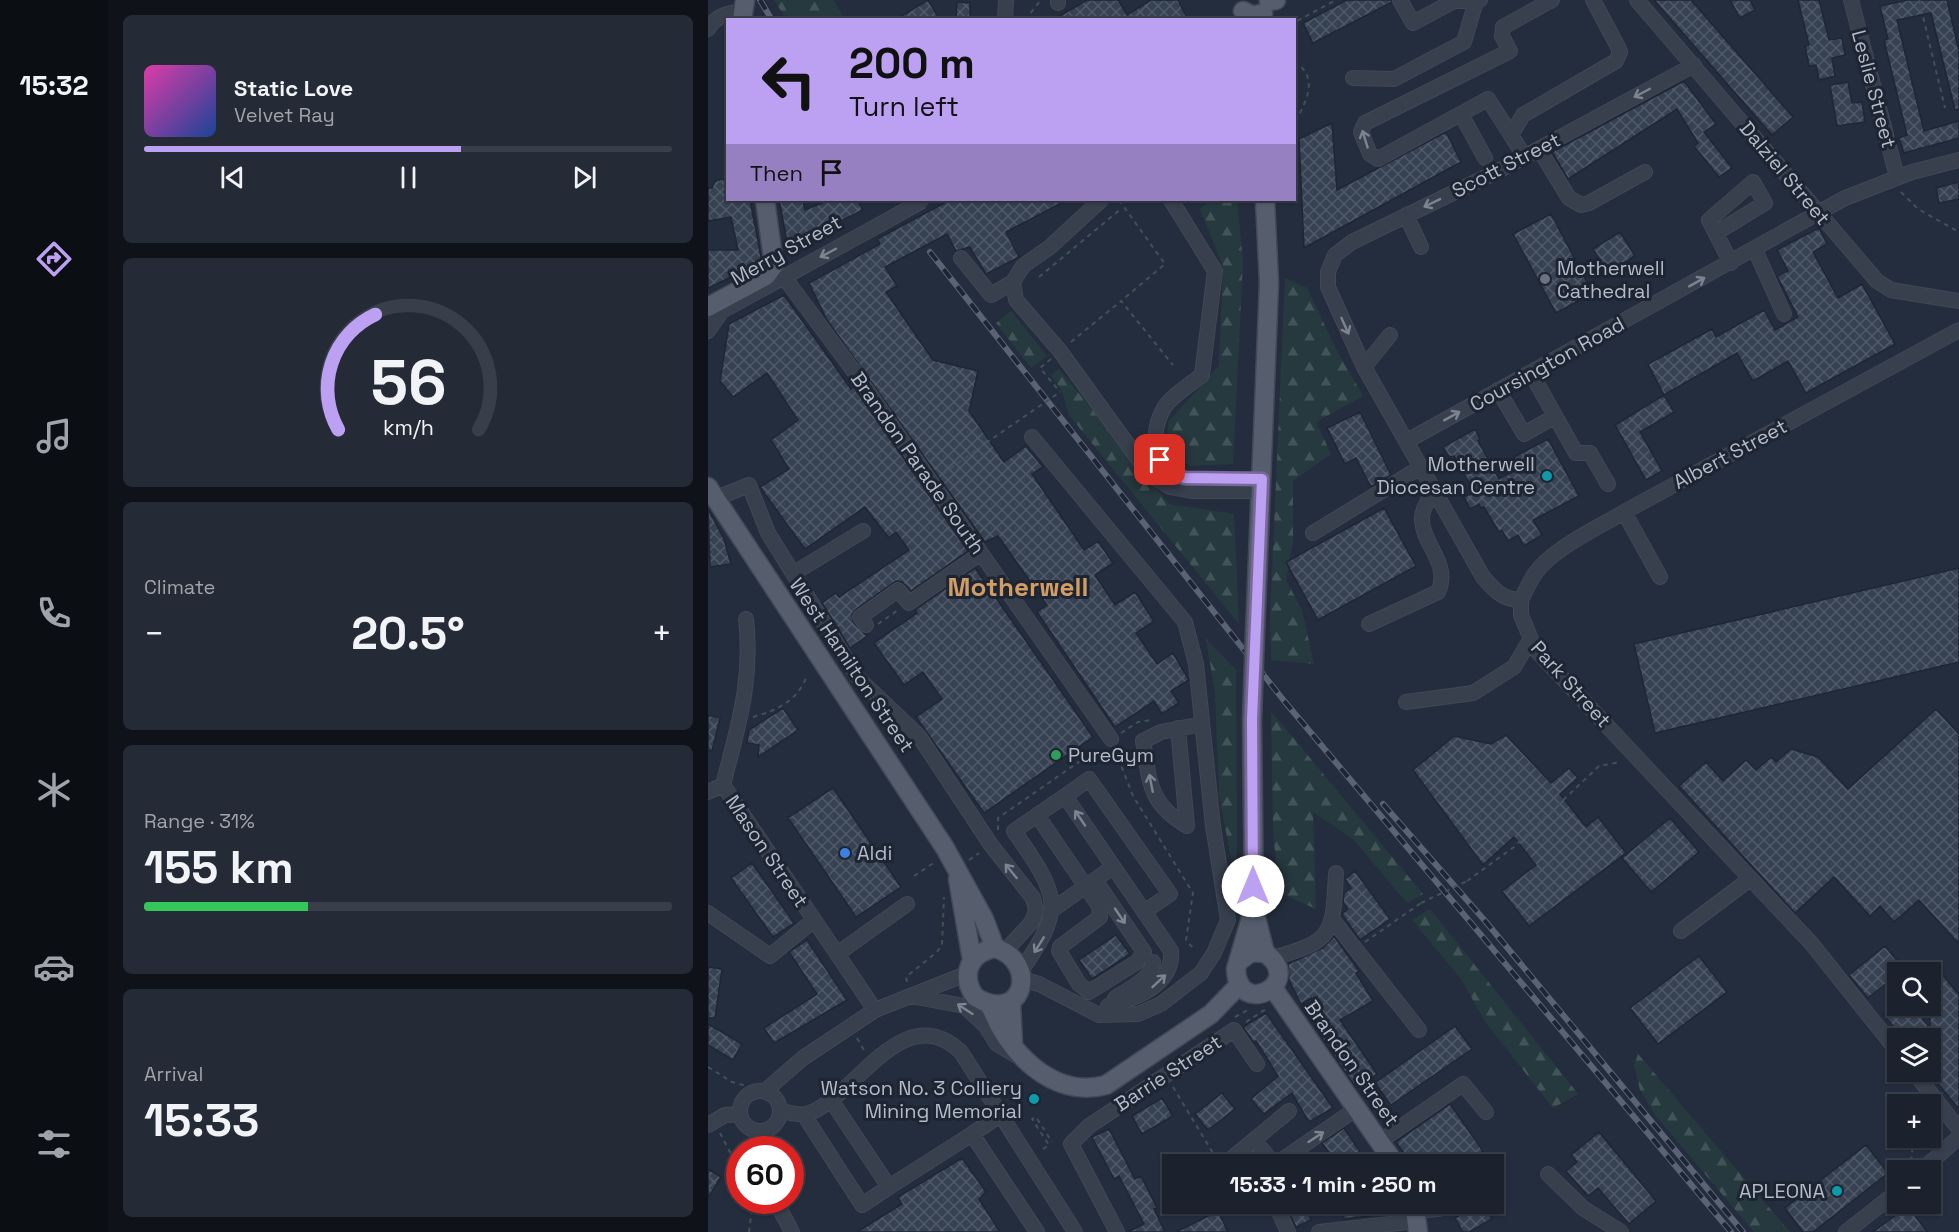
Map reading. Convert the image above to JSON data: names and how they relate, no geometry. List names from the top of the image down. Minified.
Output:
{"streets":{"main road":["West Hamilton Street","Brandon Street"],"street":["Leslie Street","Scott Street","Dalziel Street","Merry Street","Coursington Road","Albert Street","Brandon Parade South","Park Street","Mason Street","Barrie Street"]},"crossings":[["Leslie Street","Coursington Road"],["Scott Street","Dalziel Street"],["Dalziel Street","Coursington Road"],["Merry Street","Brandon Parade South"],["Albert Street","Park Street"]],"one_way":["Scott Street","Merry Street","Coursington Road"],"districts":["Motherwell"],"places":["Motherwell Cathedral","Motherwell Diocesan Centre","PureGym","Aldi","Watson No. 3 Colliery Mining Memorial","APLEONA"],"page":{"tabs":"15:32","turn":["200 m","Turn left"],"song":["Static Love","Velvet Ray"],"then":"Then","tile":["Climate",["Range · 31%","155 km"],["Arrival","15:33"]],"heat":["−","20.5°","+"],"map_buttons":["+","−"],"limit":"60","trip":"15:33 · 1 min · 250 m","gauge":["56","km/h"]}}
